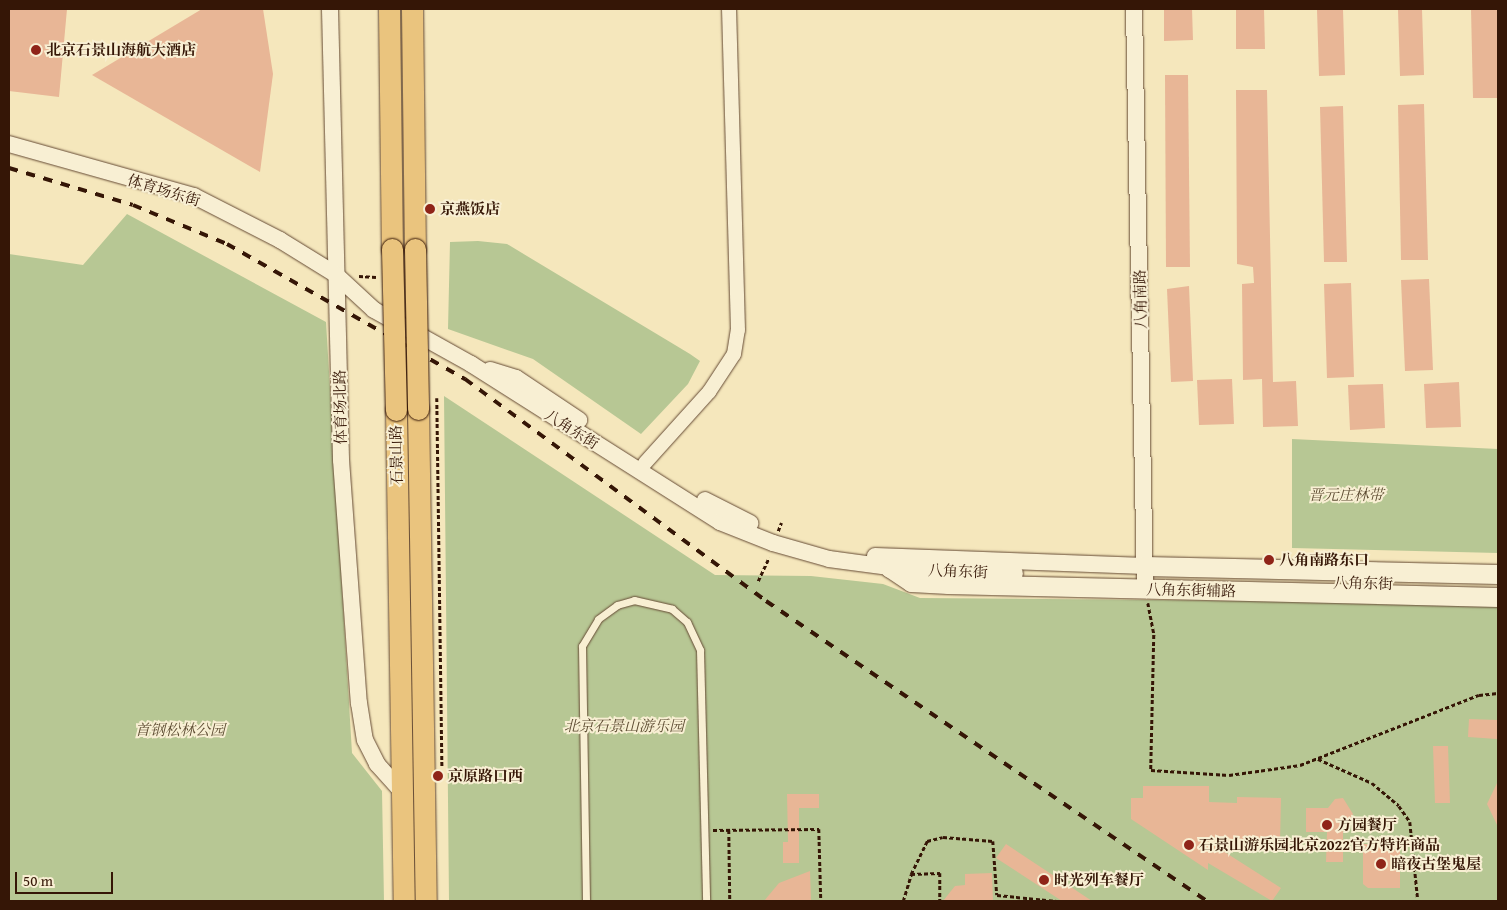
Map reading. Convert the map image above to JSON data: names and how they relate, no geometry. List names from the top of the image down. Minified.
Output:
{"streets":{"main road":["八角东街","石景山路","八角东街辅路"],"street":["体育场东街","八角南路","体育场北路"]},"crossings":[["体育场东街","体育场北路"],["体育场东街","八角东街"],["八角南路","八角东街"],["八角南路","八角东街辅路"],["体育场北路","八角东街"],["体育场北路","石景山路"],["八角东街","八角东街辅路"]],"parks":["晋元庄林带","北京石景山游乐园","首钢松林公园"],"places":["北京石景山海航大酒店","京燕饭店","八角南路东口","京原路口西","方园餐厅","石景山游乐园北京2022官方特许商品","暗夜古堡鬼屋","时光列车餐厅"],"scale_bar":"50 m"}
